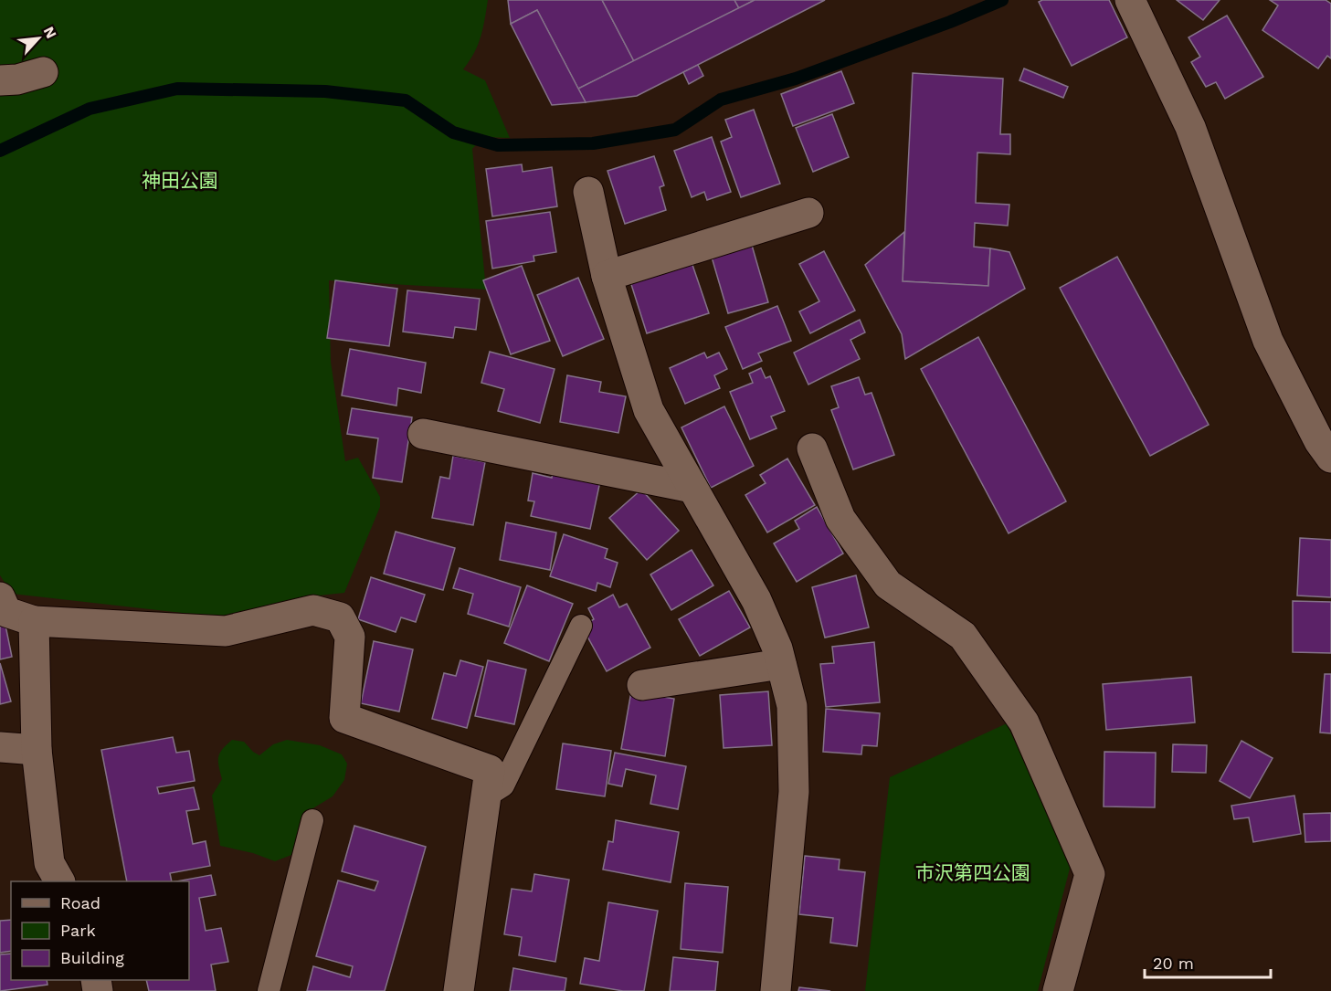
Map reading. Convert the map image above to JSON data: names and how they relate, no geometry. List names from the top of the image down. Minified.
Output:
{"parks":["神田公園","市沢第四公園"],"legend":["Road","Park","Building"],"scale_bar":"20 m","north":"top right"}
